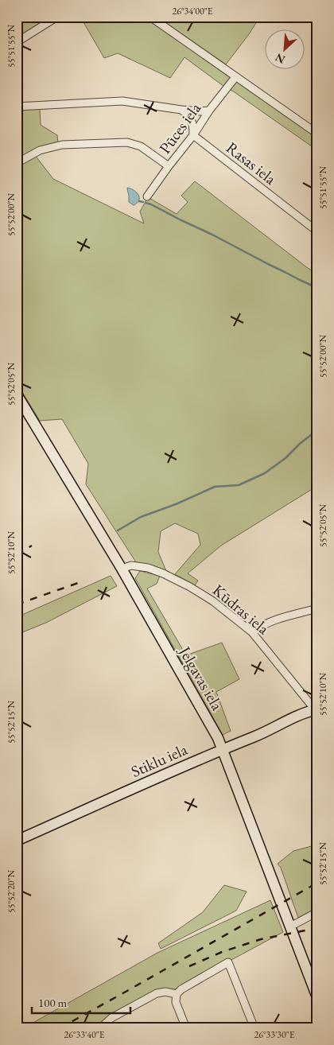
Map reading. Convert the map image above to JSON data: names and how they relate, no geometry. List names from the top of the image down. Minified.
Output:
{"streets":{"street":["Pūces iela","Rasas iela","Kūdras iela","Jelgavas iela","Stiklu iela"]},"crossings":[["Pūces iela","Rasas iela"],["Kūdras iela","Jelgavas iela"],["Kūdras iela","Stiklu iela"],["Jelgavas iela","Stiklu iela"]],"scale_bar":"100 m","north":"bottom left","coordinates":["26°34'00\"E","55°51'55\"N","55°52'00\"N","55°52'05\"N","55°52'10\"N","55°52'15\"N","55°52'20\"N","26°33'40\"E","26°33'30\"E"]}
